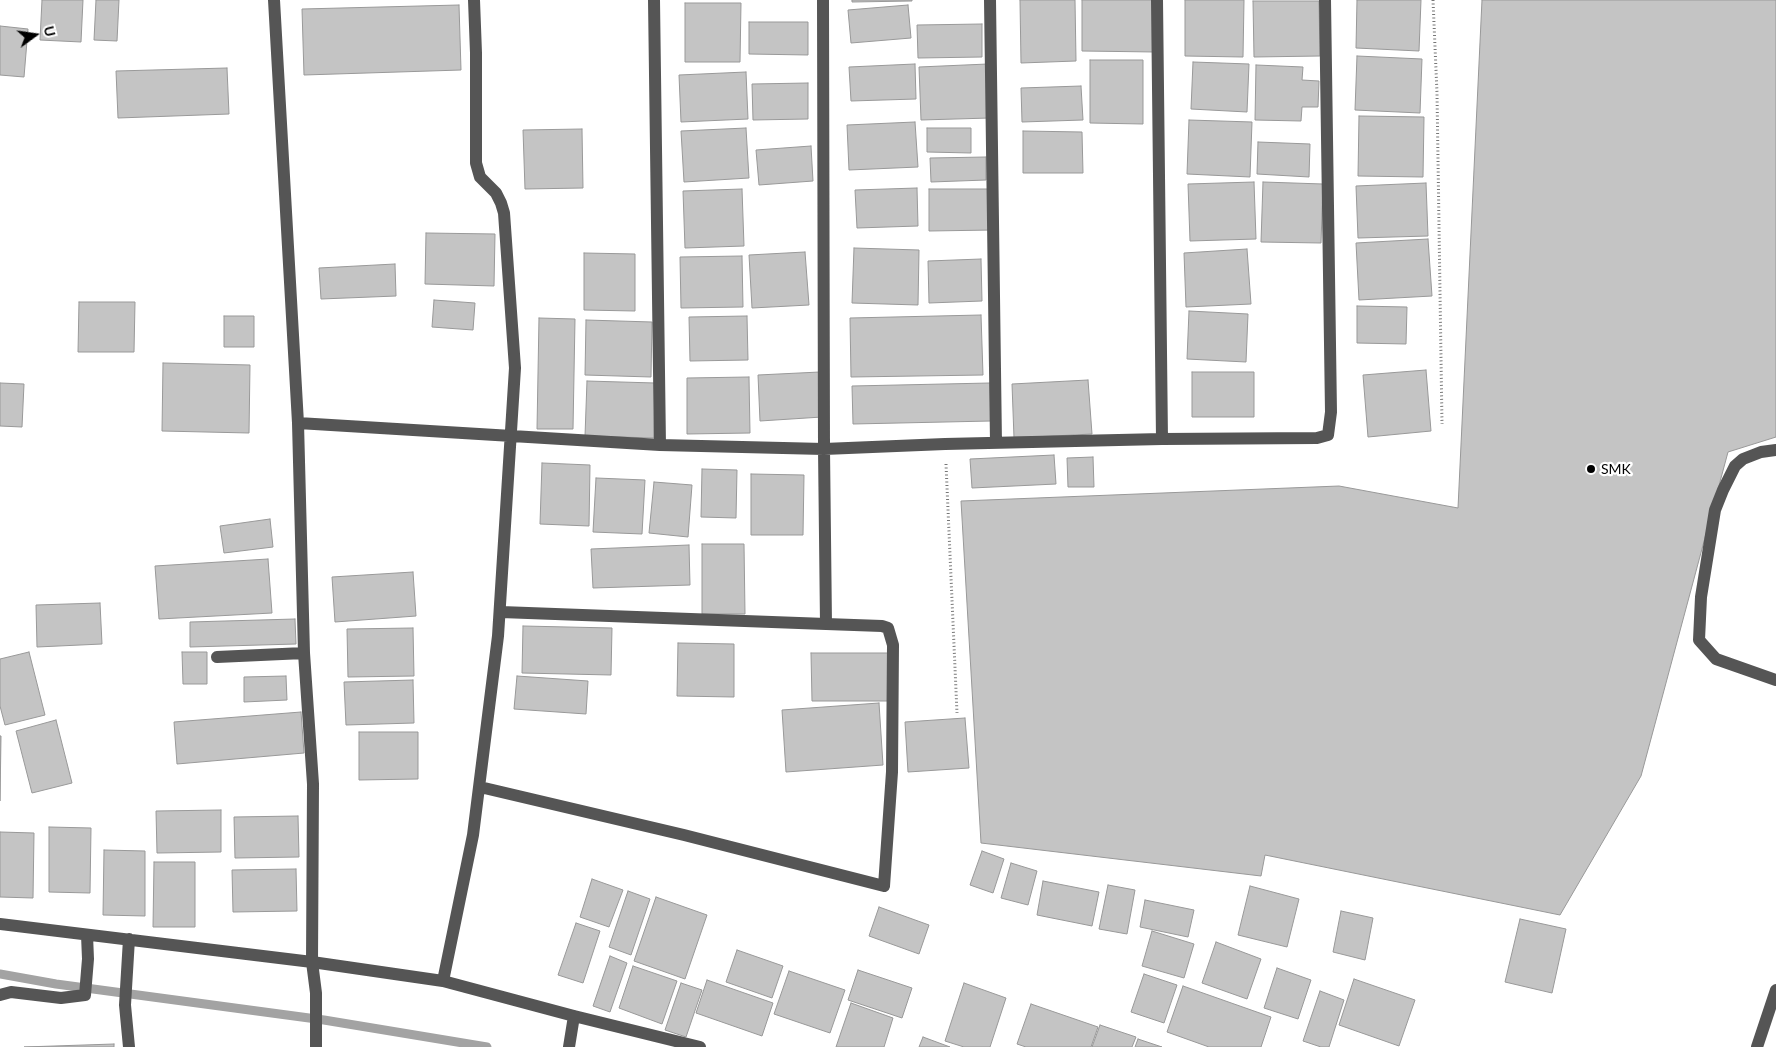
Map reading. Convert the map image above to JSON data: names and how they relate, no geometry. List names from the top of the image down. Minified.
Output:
{"places":["SMK"],"north":"right"}
